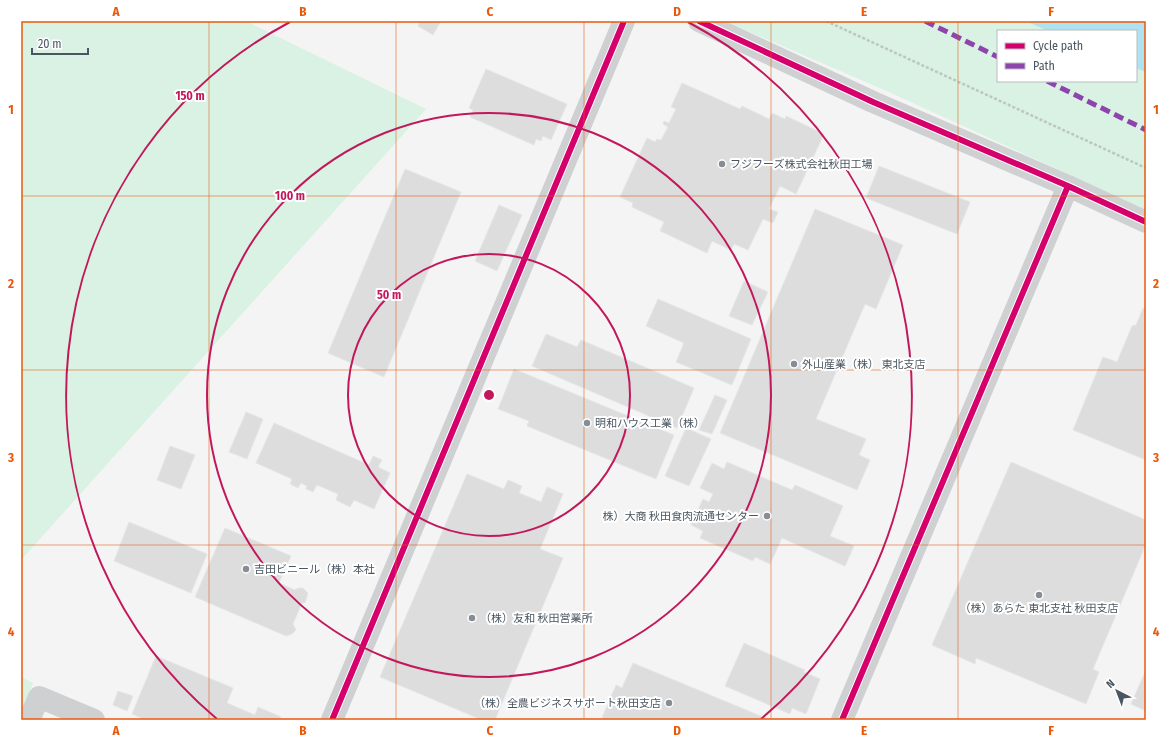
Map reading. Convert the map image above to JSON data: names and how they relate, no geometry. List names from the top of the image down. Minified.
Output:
{"places":["フジフーズ株式会社秋田工場","外山産業（株） 東北支店","明和ハウス工業（株）","株）大商 秋田食肉流通センター","吉田ビニール（株）本社","（株）あらた 東北支社 秋田支店","（株）友和 秋田営業所","（株）全農ビジネスサポート秋田支店"],"legend":["Cycle path","Path"],"scale_bar":"20 m","north":"top left","grid":{"columns":["A","B","C","D","E","F"],"rows":["1","2","3","4"]},"rings":["150 m","100 m","50 m"]}
